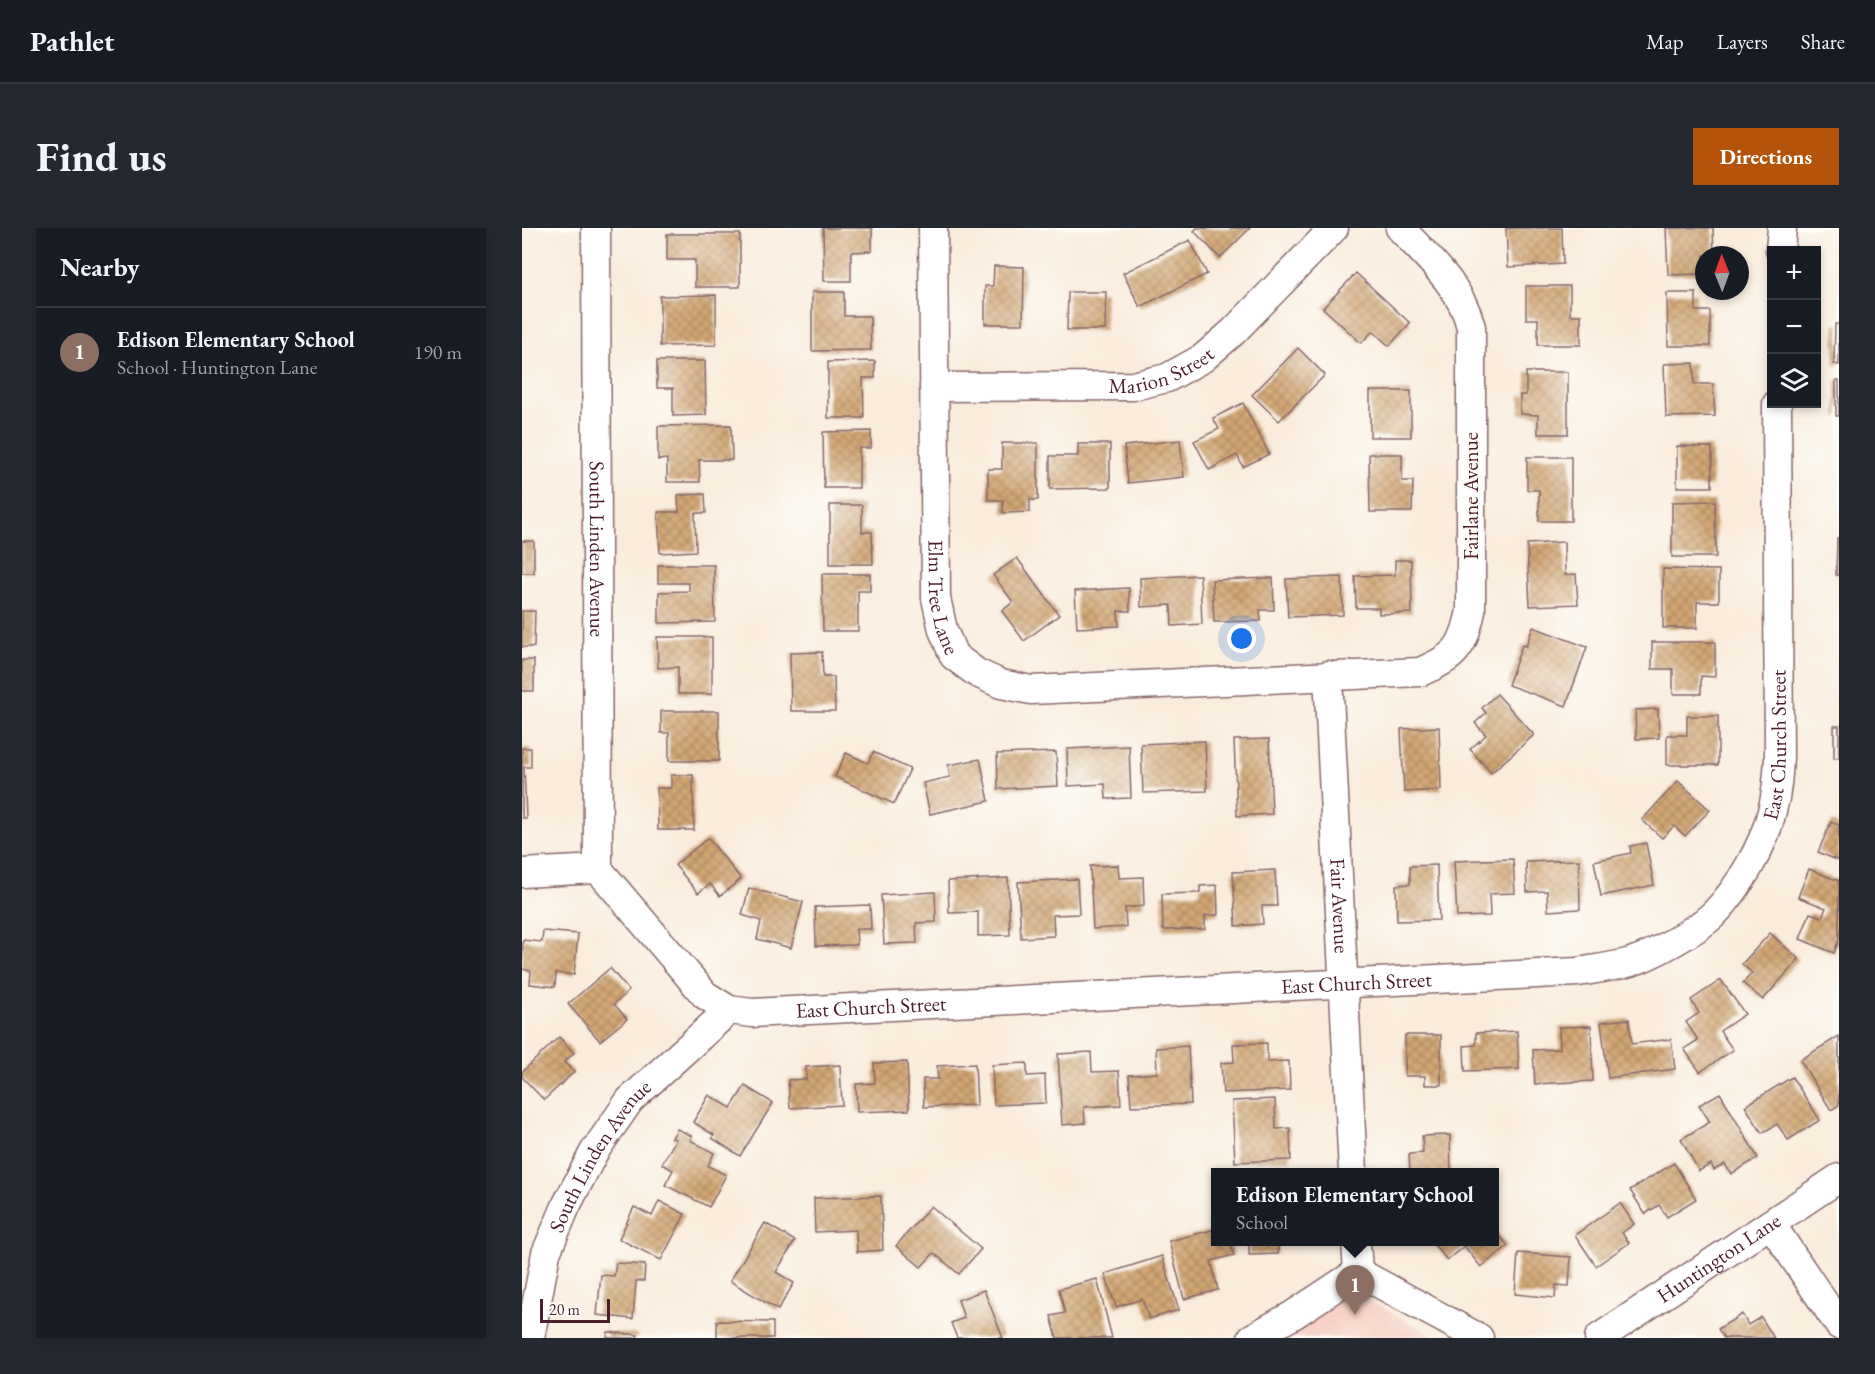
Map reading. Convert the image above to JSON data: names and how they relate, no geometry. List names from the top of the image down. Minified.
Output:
{"streets":{"street":["Marion Street","Fairlane Avenue","South Linden Avenue","Elm Tree Lane","East Church Street","Fair Avenue","Huntington Lane"]},"crossings":[["Marion Street","Elm Tree Lane"],["Fairlane Avenue","Elm Tree Lane"],["Fairlane Avenue","Fair Avenue"],["South Linden Avenue","East Church Street"],["Elm Tree Lane","Fair Avenue"],["East Church Street","Fair Avenue"]],"scale_bar":"20 m","north":"top","page":{"header":"Pathlet","nav":["Map","Layers","Share"],"buttons":"Directions","title":"Find us","heading":"Nearby","map_buttons":["+","−"],"list":[{"mark":"1","name":"Edison Elementary School","note":"School · Huntington Lane","value":"190 m"}],"popup":["Edison Elementary School","School"],"pins":"1","scale":"20 m"}}
